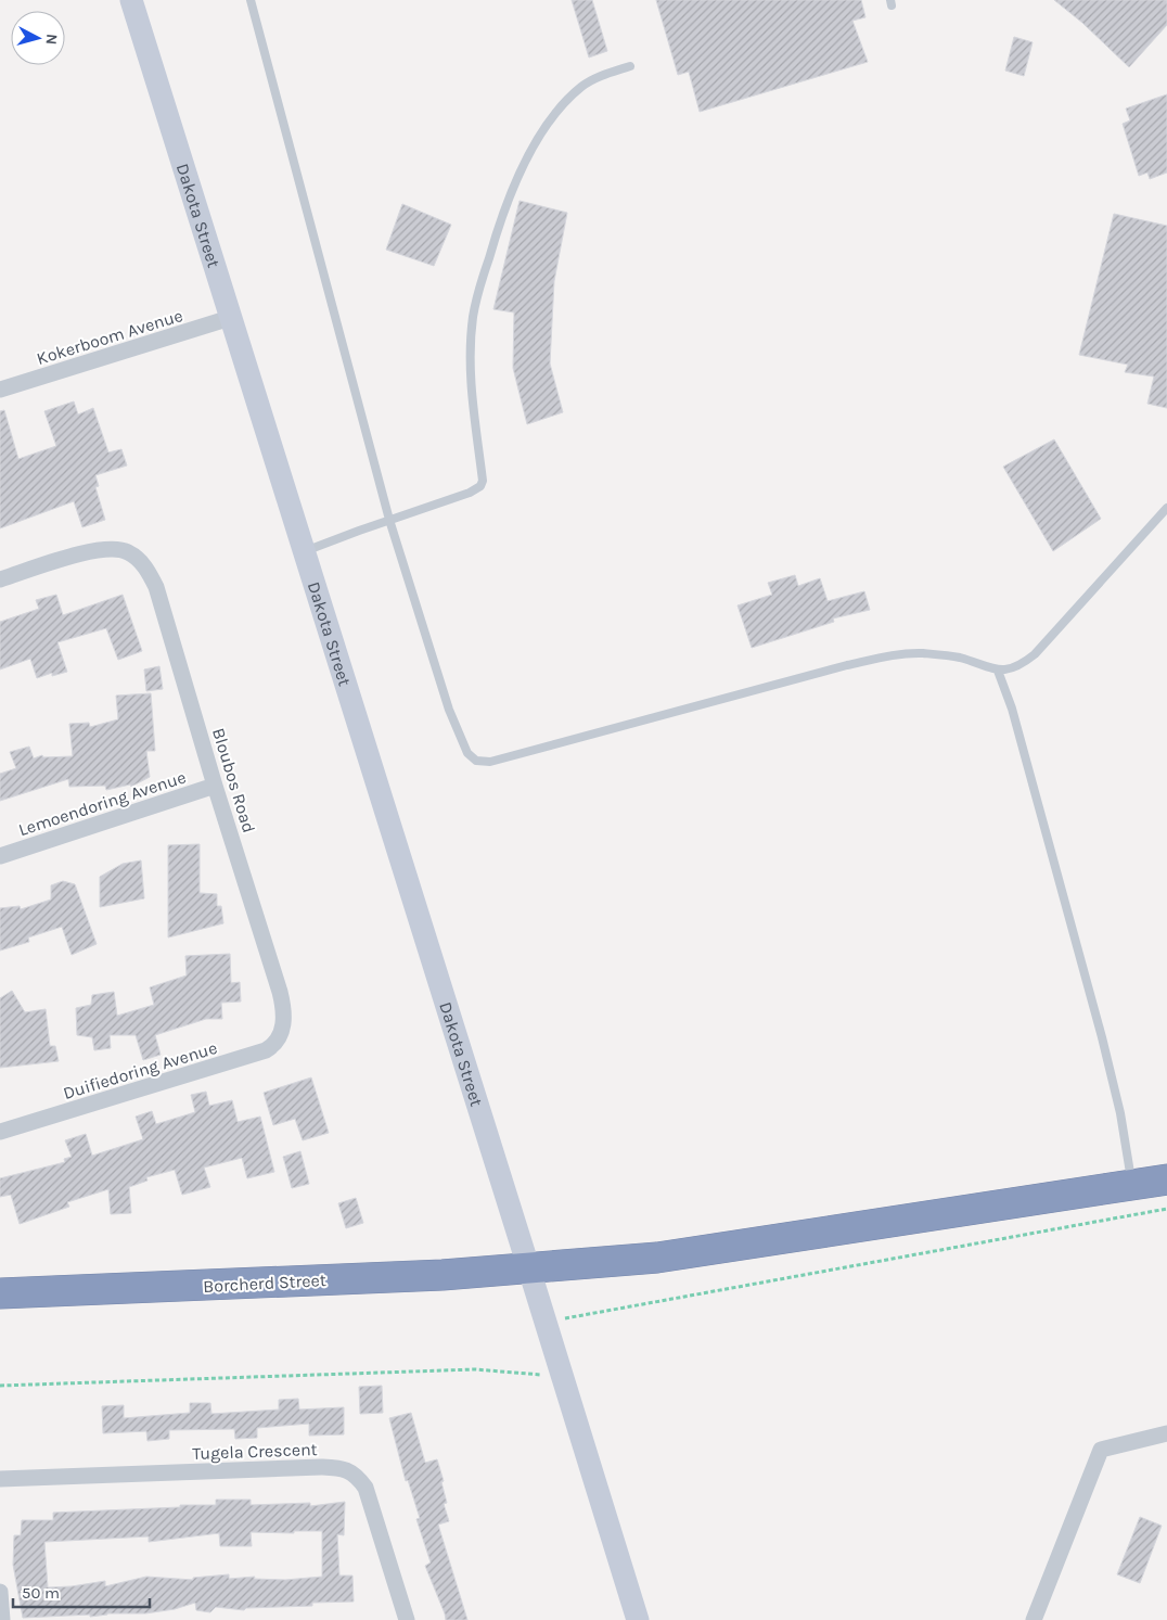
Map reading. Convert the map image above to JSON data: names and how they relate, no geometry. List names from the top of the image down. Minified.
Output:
{"streets":{"highway":["Borcherd Street"],"street":["Dakota Street","Kokerboom Avenue","Bloubos Road","Lemoendoring Avenue","Duifiedoring Avenue","Tugela Crescent"]},"crossings":[["Dakota Street","Kokerboom Avenue"],["Dakota Street","Borcherd Street"],["Bloubos Road","Lemoendoring Avenue"],["Bloubos Road","Duifiedoring Avenue"]],"scale_bar":"50 m","north":"right"}
